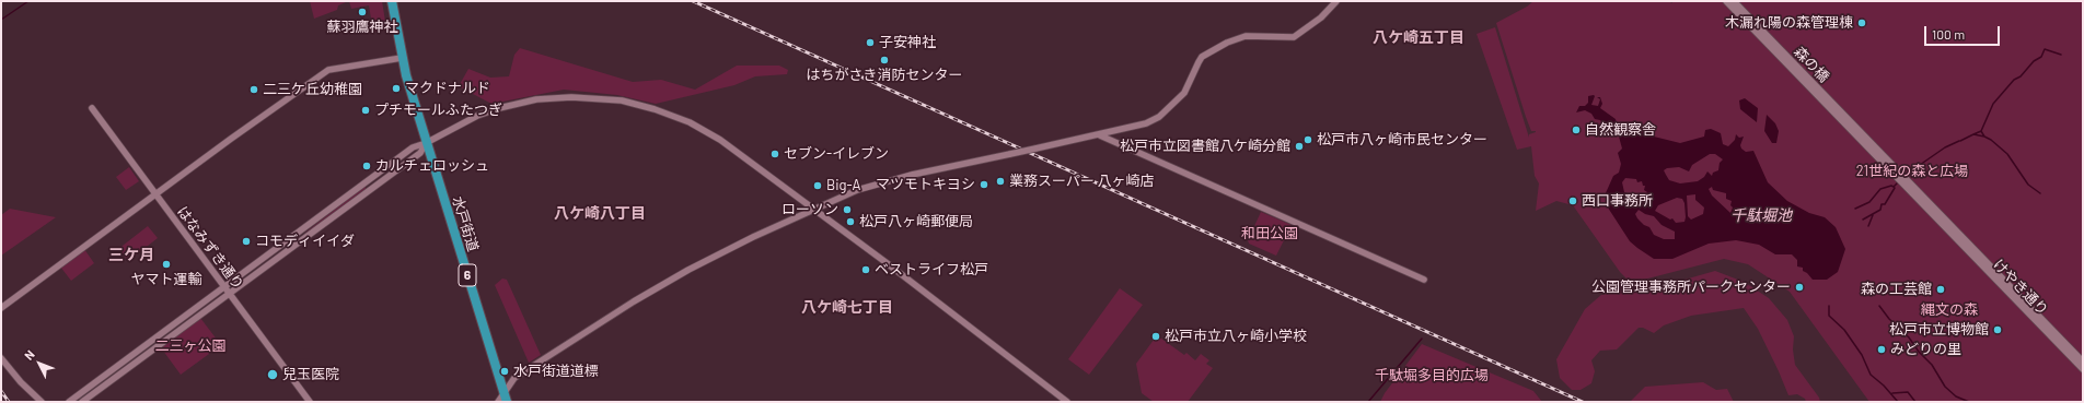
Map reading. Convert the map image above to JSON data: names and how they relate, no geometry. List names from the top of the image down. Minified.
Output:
{"streets":{"highway":["水戸街道","6"],"street":["森の橋","はなみずき通り","けやき通り"]},"crossings":[["森の橋","けやき通り"]],"districts":["八ケ崎五丁目","八ケ崎八丁目","三ケ月","八ケ崎七丁目"],"water":["千駄堀池"],"parks":["21世紀の森と広場","和田公園","縄文の森","二三ヶ公園","千駄堀多目的広場"],"places":["蘇羽鷹神社","木漏れ陽の森管理棟","子安神社","はちがさき消防センター","マクドナルド","二三ケ丘幼稚園","プチモールふたつぎ","自然観察舎","松戸市八ヶ崎市民センター","松戸市立図書館八ケ崎分館","セブン-イレブン","カルチェロッシュ","業務スーパー 八ヶ崎店","マツモトキヨシ","Big-A","西口事務所","ローソン","松戸八ヶ崎郵便局","コモディイイダ","ヤマト運輸","ベストライフ松戸","公園管理事務所パークセンター","森の工芸館","松戸市立博物館","松戸市立八ヶ崎小学校","みどりの里","水戸街道道標","兒玉医院"],"scale_bar":"100 m","north":"top left"}
